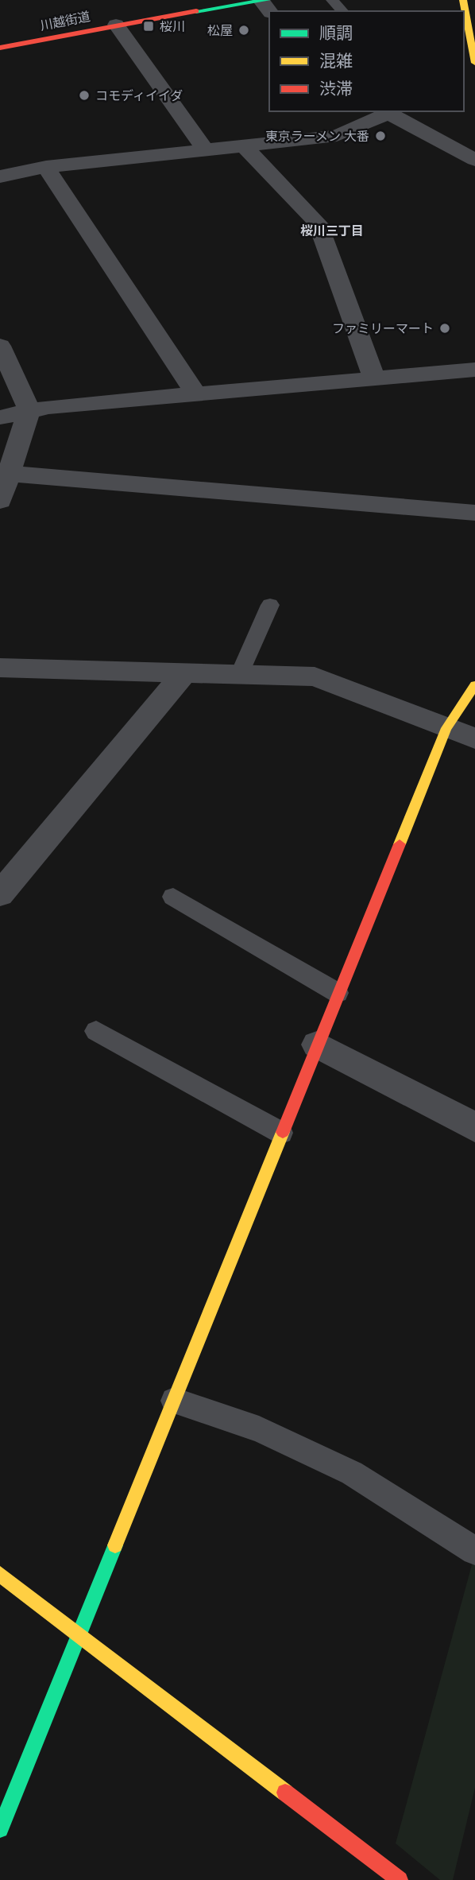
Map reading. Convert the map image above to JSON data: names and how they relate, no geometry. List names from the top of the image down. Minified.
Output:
{"streets":{"main road":["川越街道"]},"districts":["桜川三丁目"],"places":{"transit":["桜川"],"other":["松屋","コモディイイダ","東京ラーメン 大番","ファミリーマート"]},"legend":["順調","混雑","渋滞"]}
